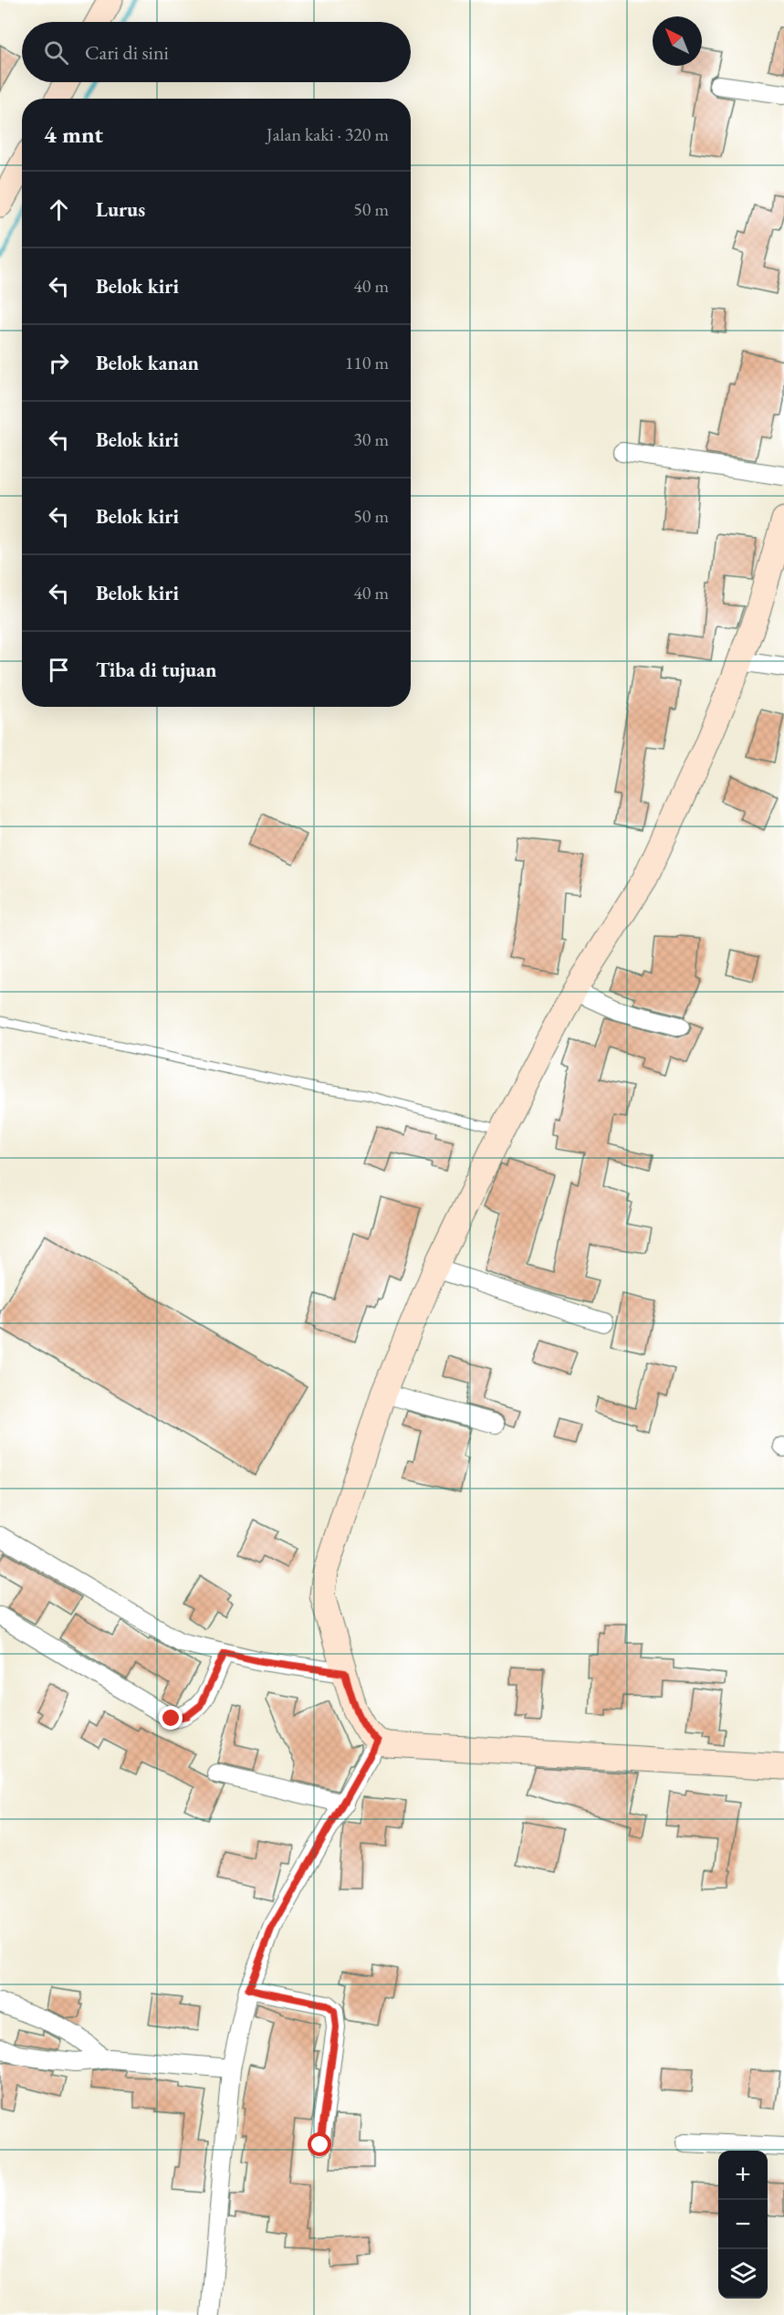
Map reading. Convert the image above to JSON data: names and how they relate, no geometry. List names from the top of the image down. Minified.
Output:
{"north":"top left","page":{"search":"Cari di sini","heading":["4 mnt","Jalan kaki · 320 m"],"list":[["Lurus","50 m"],["Belok kiri","40 m"],["Belok kanan","110 m"],["Belok kiri","30 m"],["Belok kiri","50 m"],["Belok kiri","40 m"],"Tiba di tujuan"],"map_buttons":["+","−"]}}
